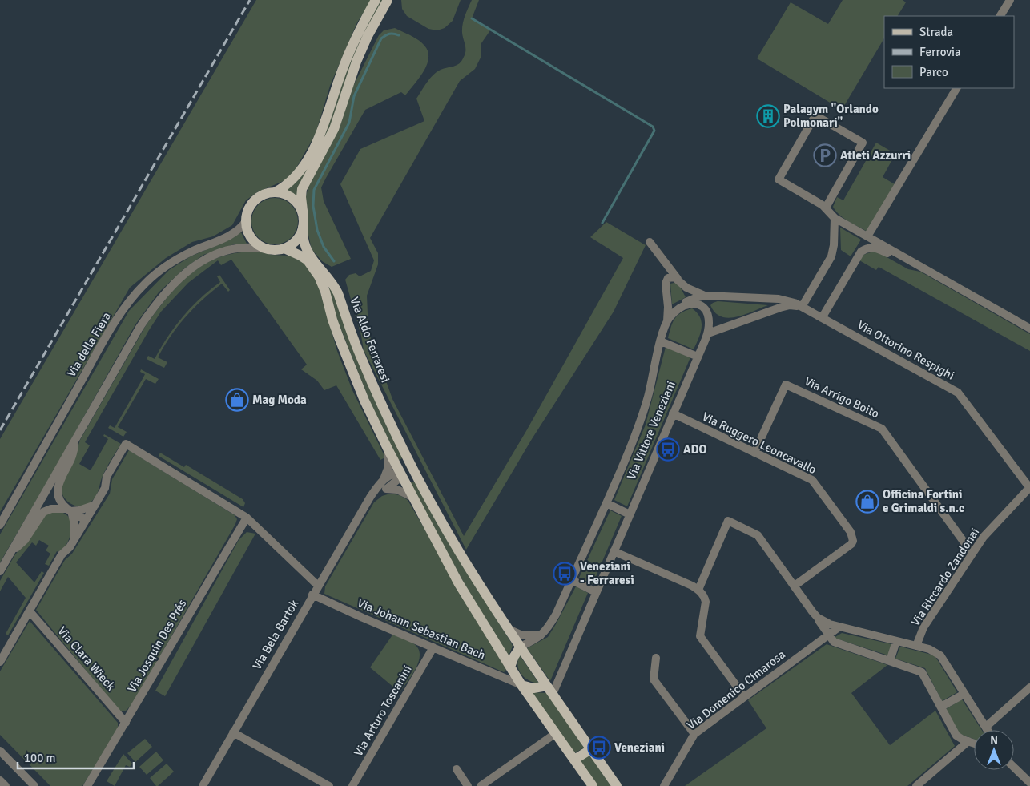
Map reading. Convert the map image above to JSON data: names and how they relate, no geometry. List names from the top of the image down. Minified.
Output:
{"streets":{"main road":["Via Aldo Ferraresi","Via Vittore Veneziani"],"street":["Via della Fiera","Via Ottorino Respighi","Via Arrigo Boito","Via Ruggero Leoncavallo","Via Riccardo Zandonai","Via Johann Sebastian Bach","Via Bela Bartok","Via Josquin Des Prés","Via Clara Wieck","Via Domenico Cimarosa","Via Arturo Toscanini"]},"crossings":[["Via Aldo Ferraresi","Via della Fiera"],["Via Aldo Ferraresi","Via Vittore Veneziani"],["Via Ottorino Respighi","Via Vittore Veneziani"],["Via Ottorino Respighi","Via Riccardo Zandonai"],["Via Arrigo Boito","Via Ruggero Leoncavallo"],["Via Arrigo Boito","Via Riccardo Zandonai"],["Via Vittore Veneziani","Via Ruggero Leoncavallo"],["Via Vittore Veneziani","Via Johann Sebastian Bach"],["Via Riccardo Zandonai","Via Domenico Cimarosa"],["Via Johann Sebastian Bach","Via Bela Bartok"],["Via Johann Sebastian Bach","Via Arturo Toscanini"],["Via Josquin Des Prés","Via Clara Wieck"]],"places":{"building":["Palagym \"Orlando Polmonari\""],"parking":["Atleti Azzurri"],"shop":["Mag Moda","Officina Fortini e Grimaldi s.n.c"],"bus stop":["ADO","Veneziani - Ferraresi","Veneziani"]},"legend":["Strada","Ferrovia","Parco"],"scale_bar":"100 m","north":"top"}
